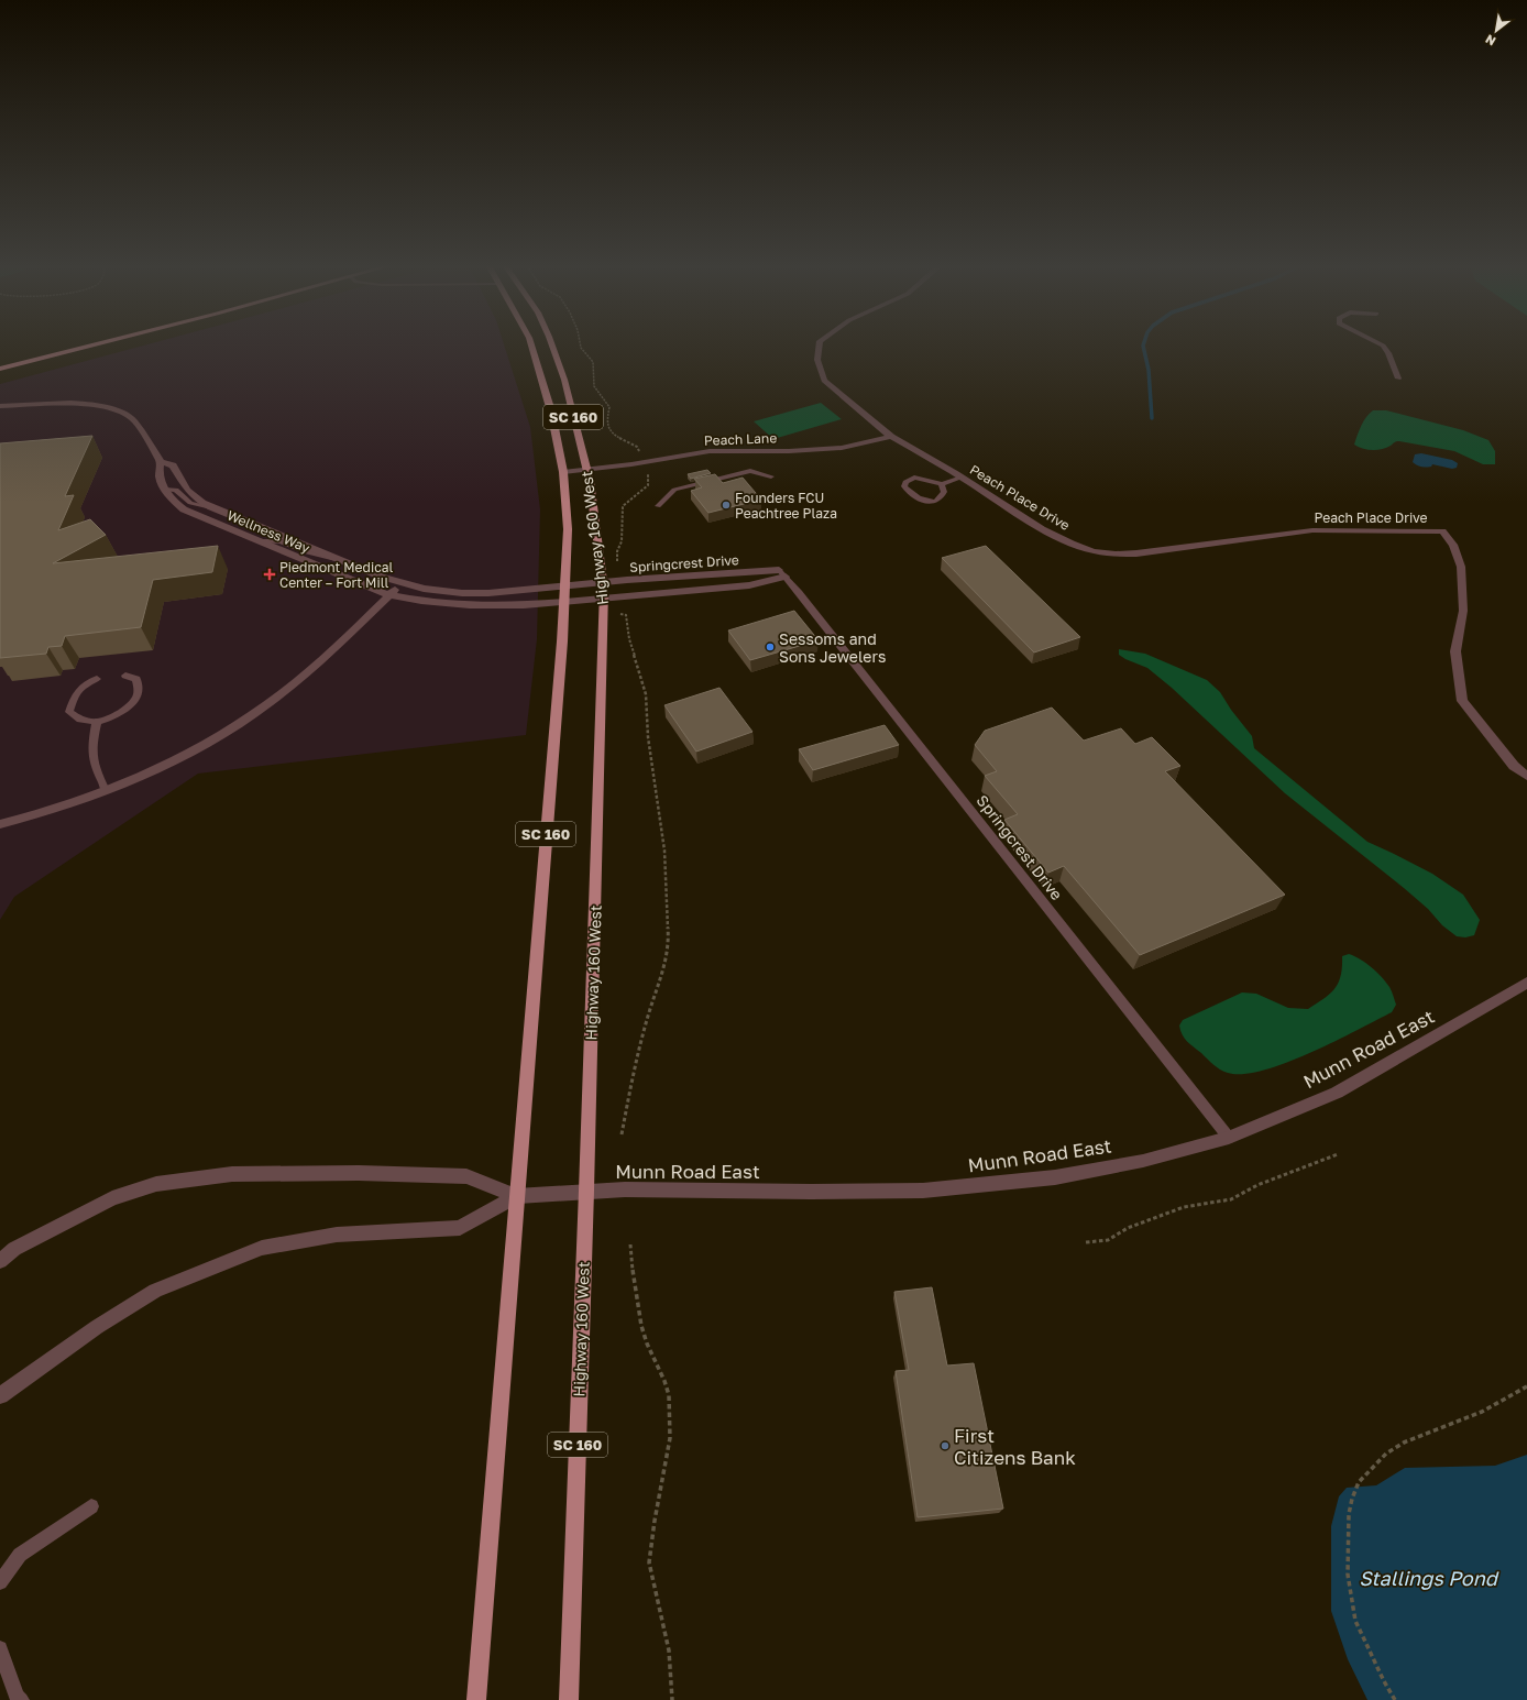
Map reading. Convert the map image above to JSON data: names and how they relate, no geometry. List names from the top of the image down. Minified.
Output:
{"streets":{"main road":["SC 160","Highway 160 West"],"street":["Peach Lane","Peach Place Drive","Wellness Way","Springcrest Drive","Munn Road East"]},"crossings":[["Peach Lane","Peach Place Drive"],["Peach Lane","Highway 160 West"],["Wellness Way","Highway 160 West"],["Wellness Way","Springcrest Drive"],["Highway 160 West","Springcrest Drive"],["Highway 160 West","Munn Road East"],["Springcrest Drive","Munn Road East"]],"water":["Stallings Pond"],"places":{"other":["Founders FCU Peachtree Plaza","Sessoms and Sons Jewelers","First Citizens Bank"],"health":["Piedmont Medical Center – Fort Mill"]},"north":"bottom left"}
